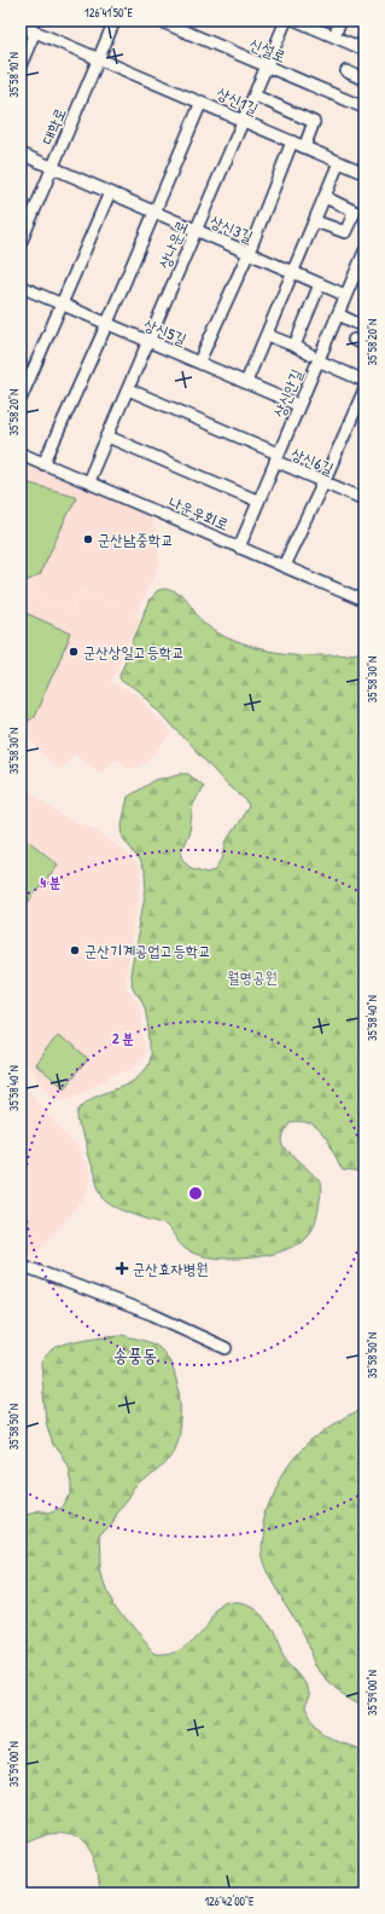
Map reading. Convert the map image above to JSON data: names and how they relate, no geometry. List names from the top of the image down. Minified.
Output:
{"streets":{"street":["신설로","상신1길","대학로","상신3길","상나운로","상신5길","상신안길","상신6길","나운우회로"]},"crossings":[["신설로","상나운로"],["상신1길","대학로"],["상신1길","상나운로"],["대학로","상신3길"],["상신3길","상나운로"],["상신3길","상신안길"],["상나운로","상신5길"],["상나운로","상신6길"],["상나운로","나운우회로"],["상신5길","상신안길"],["상신안길","상신6길"],["상신안길","나운우회로"]],"districts":["송풍동"],"parks":["월명공원"],"places":{"other":["군산남중학교","군산상일고등학교","군산기계공업고등학교"],"health":["군산효자병원"]},"coordinates":["126°41'50\"E","35°58'10\"N","35°58'20\"N","35°58'30\"N","35°58'40\"N","35°58'50\"N","35°59'00\"N","126°42'00\"E"],"rings":["4 분","2 분"]}
